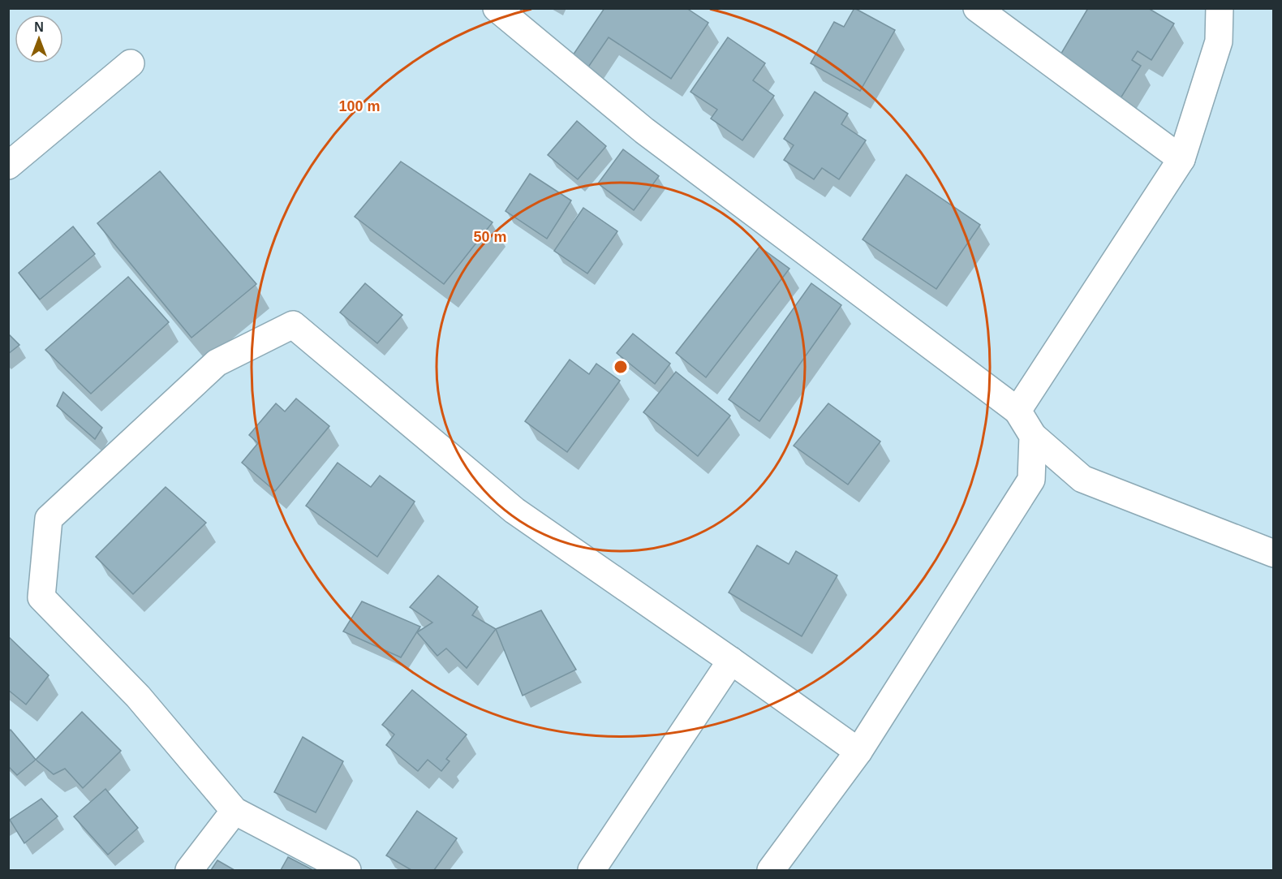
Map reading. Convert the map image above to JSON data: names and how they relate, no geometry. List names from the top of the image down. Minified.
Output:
{"north":"top","rings":["100 m","50 m"]}
